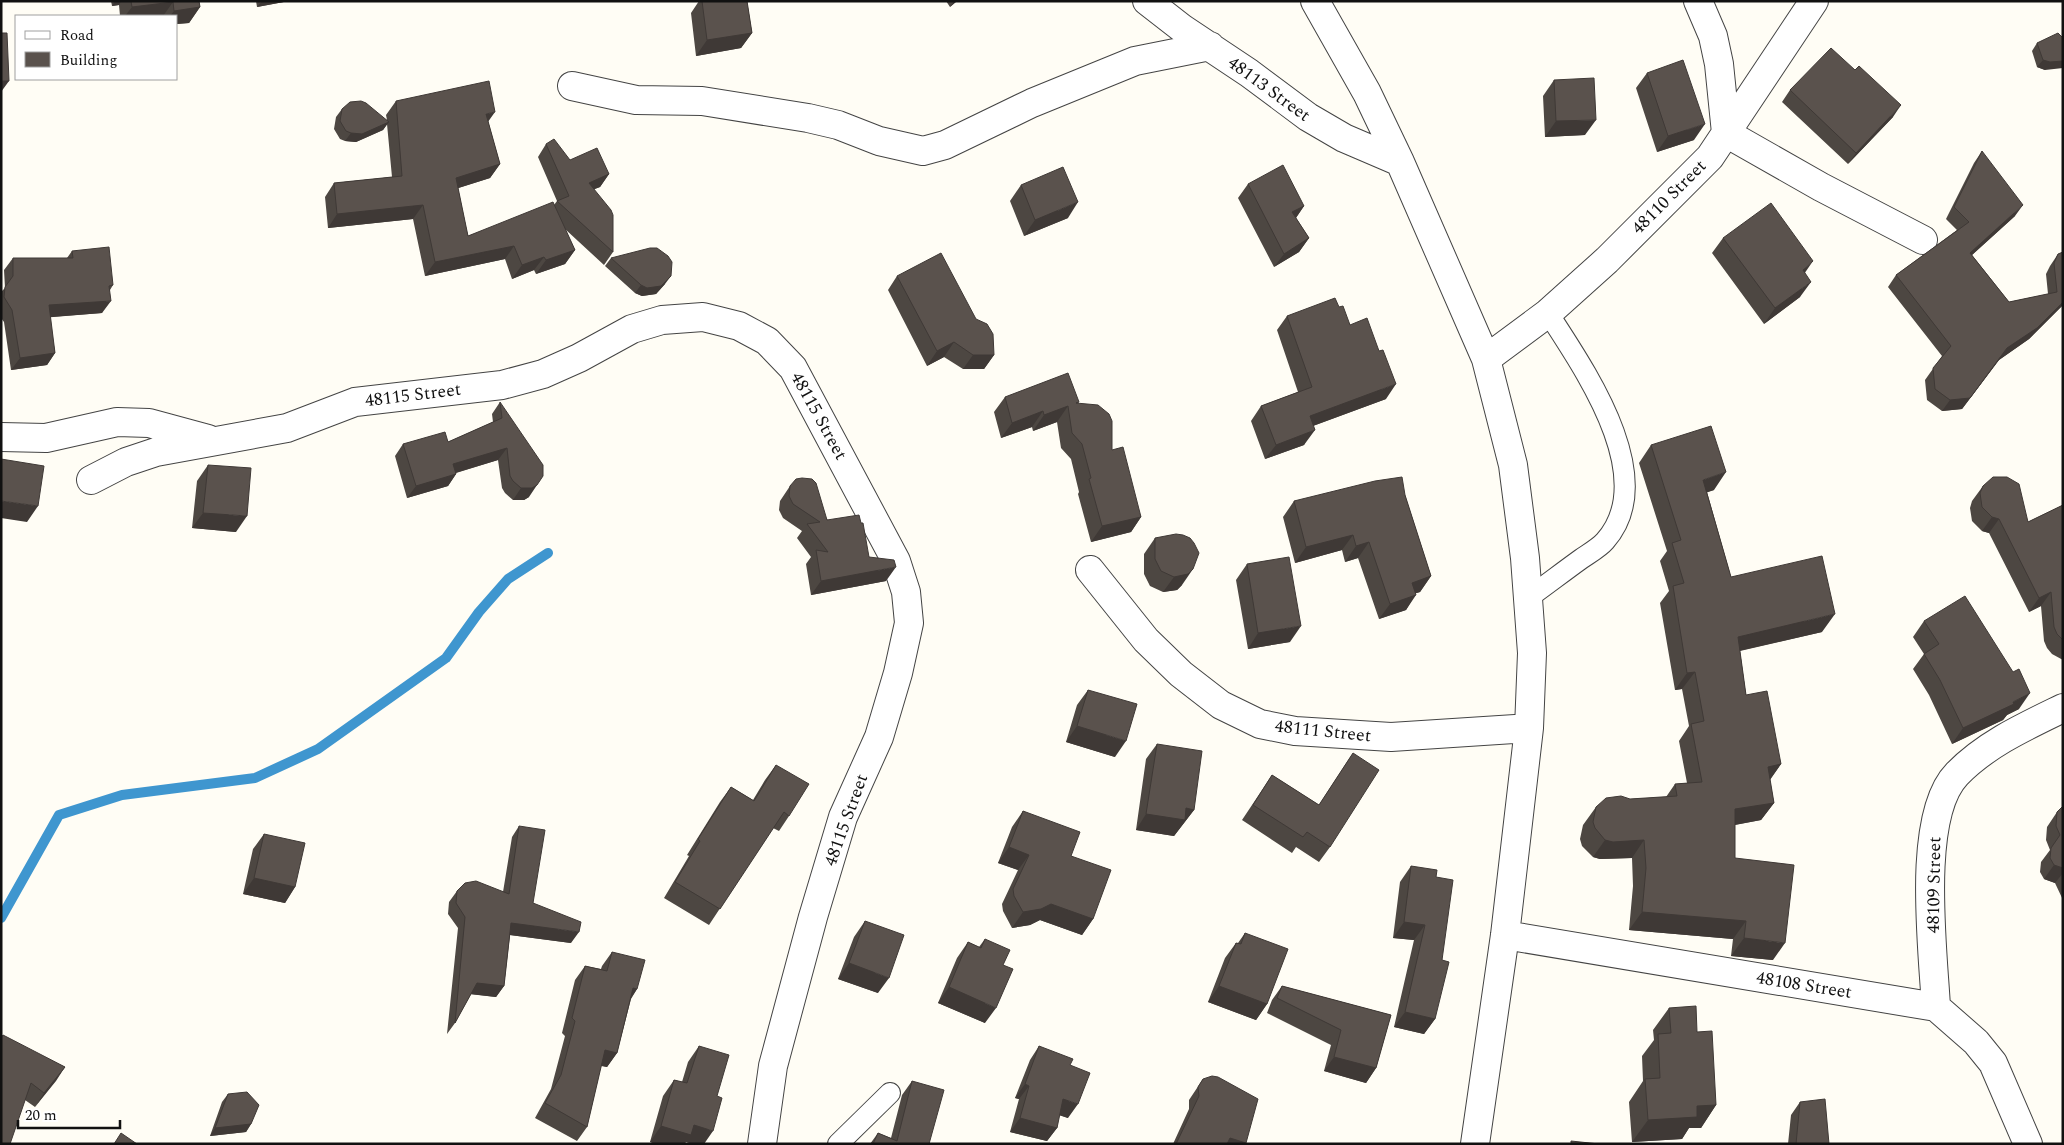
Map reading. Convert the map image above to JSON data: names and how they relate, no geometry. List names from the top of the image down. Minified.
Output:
{"streets":{"street":["48113 Street","48110 Street","48115 Street","48111 Street","48109 Street","48108 Street"]},"crossings":[["48109 Street","48108 Street"]],"legend":["Road","Building"],"scale_bar":"20 m"}
